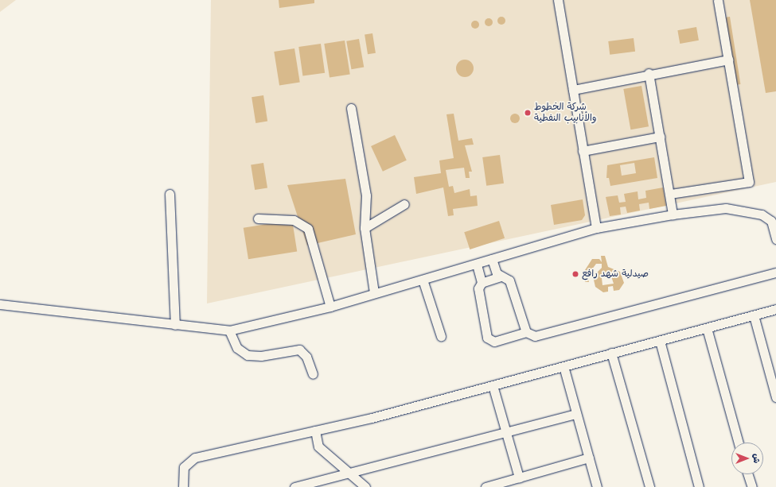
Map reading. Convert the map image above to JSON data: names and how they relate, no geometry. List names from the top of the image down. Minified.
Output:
{"places":["شركة الخطوط والأنابيب النفطية","صيدلية شهد رافع"],"north":"right"}
